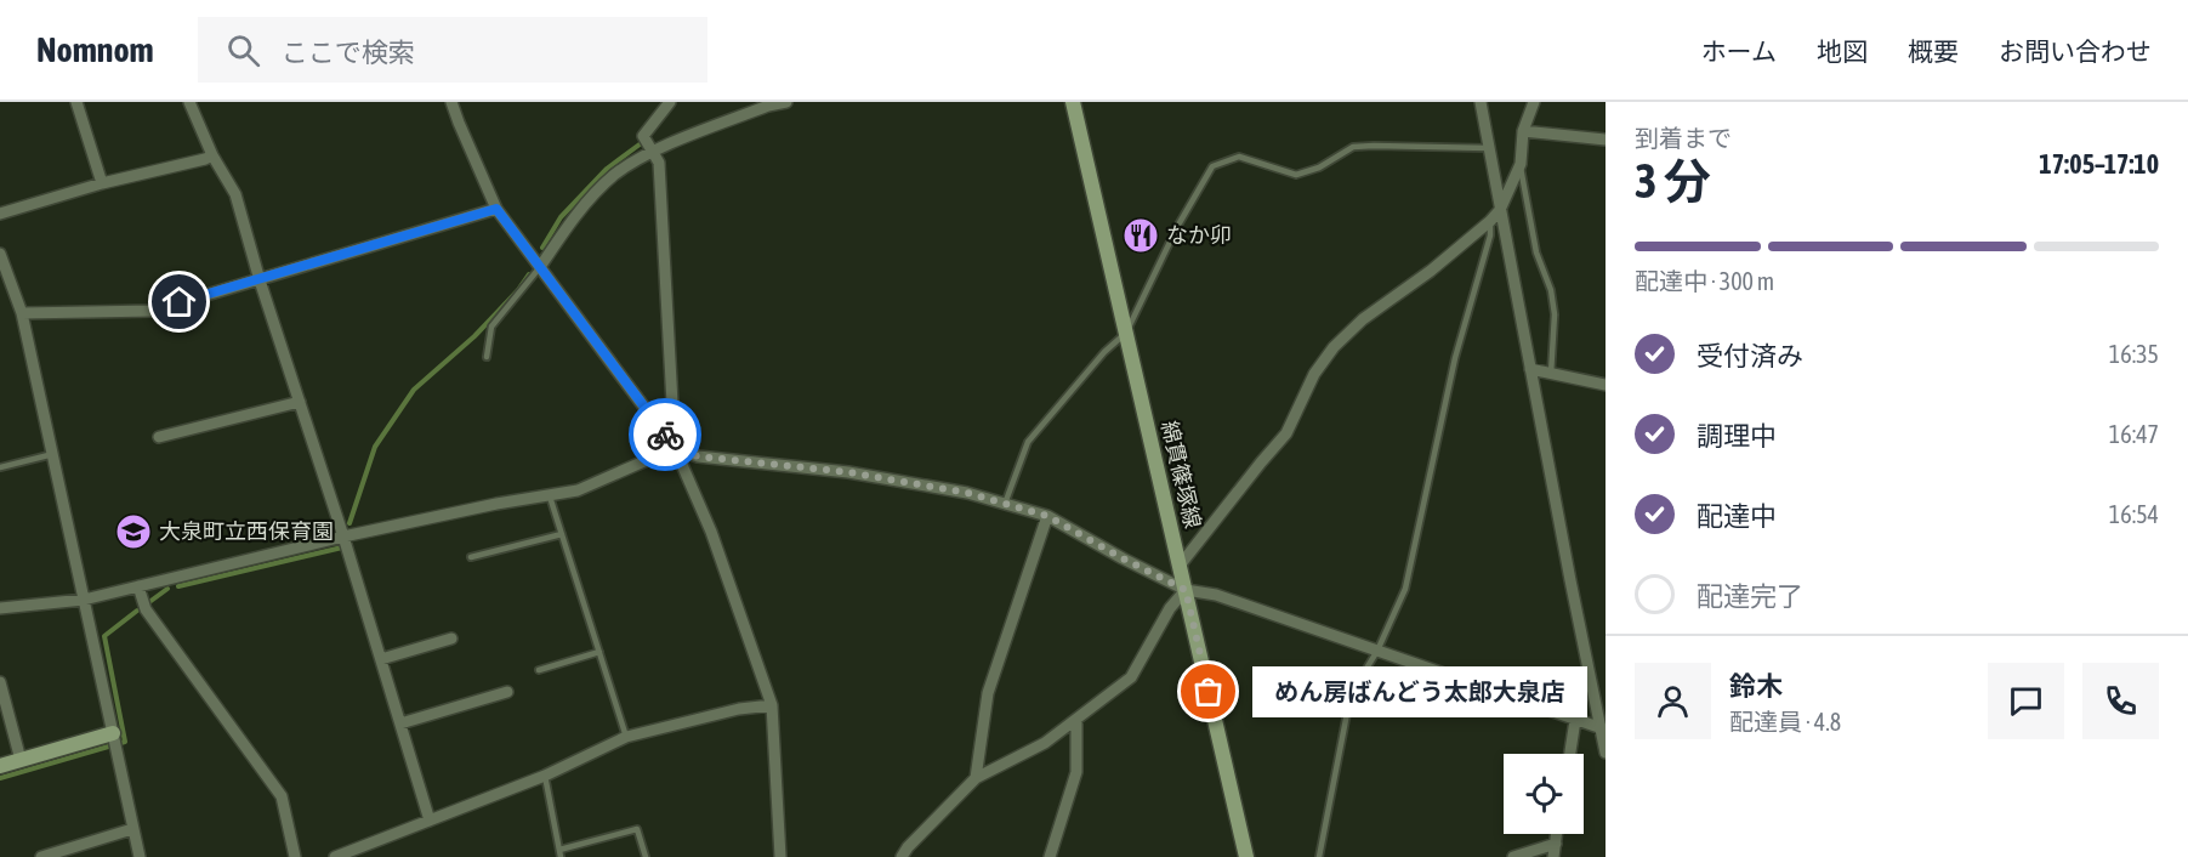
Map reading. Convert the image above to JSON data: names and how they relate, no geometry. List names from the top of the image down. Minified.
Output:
{"streets":{"main road":["綿貫篠塚線"]},"places":{"restaurant":["なか卯"],"school or university":["大泉町立西保育園"],"other":["めん房ばんどう太郎大泉店"]},"page":{"header":"Nomnom","search":"ここで検索","nav":["ホーム","地図","概要","お問い合わせ"],"heading":["3 分","到着まで","17:05–17:10"],"panel":["鈴木","配達員 · 4.8"],"bar":"配達中 · 300 m","list":[["受付済み","16:35"],["調理中","16:47"],["配達中","16:54"],"配達完了"],"bubble":"めん房ばんどう太郎大泉店"}}
